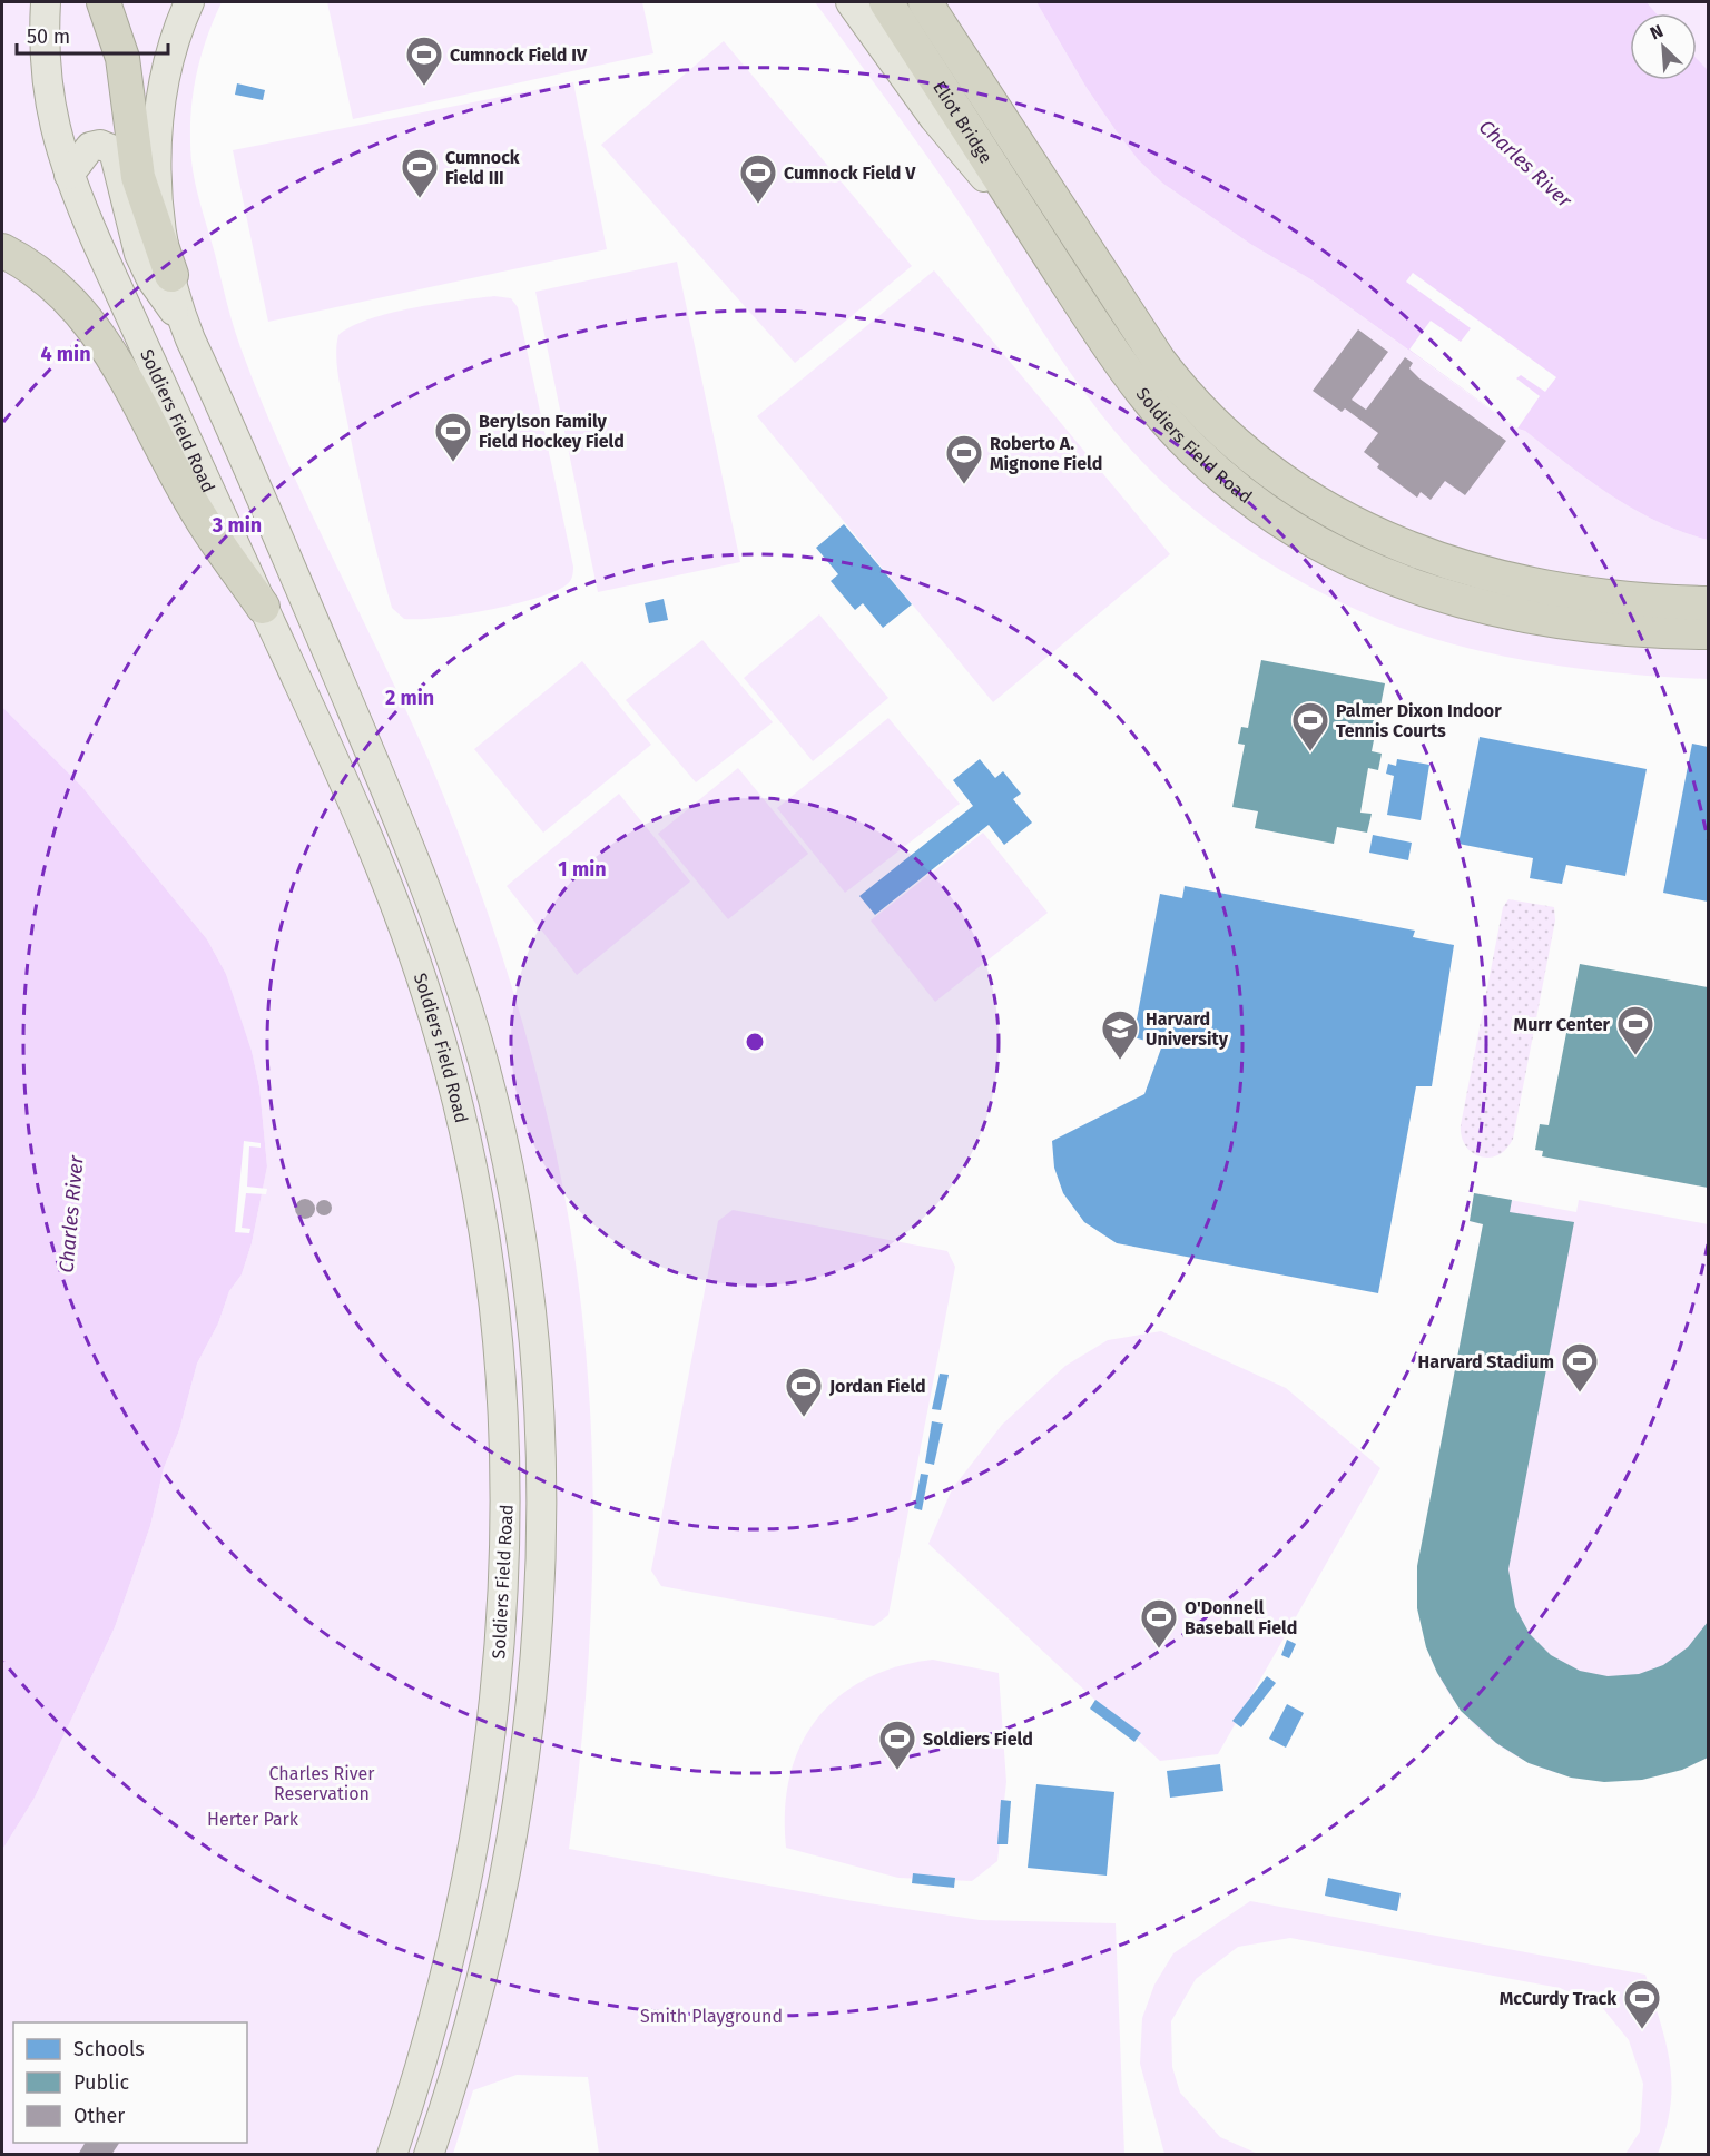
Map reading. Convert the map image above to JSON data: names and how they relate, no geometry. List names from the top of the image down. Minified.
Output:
{"streets":{"highway":["Eliot Bridge","Soldiers Field Road"]},"crossings":[["Eliot Bridge","Soldiers Field Road"]],"water":["Charles River"],"parks":["Charles River Reservation","Herter Park","Smith Playground"],"places":{"sports":["Cumnock Field IV","Cumnock Field III","Cumnock Field V","Berylson Family Field Hockey Field","Roberto A. Mignone Field","Palmer Dixon Indoor Tennis Courts","Murr Center","Harvard Stadium","Jordan Field","O'Donnell Baseball Field","Soldiers Field","McCurdy Track"],"school or university":["Harvard University"]},"legend":["Schools","Public","Other"],"scale_bar":"50 m","north":"top left","rings":["4 min","3 min","2 min","1 min"]}
